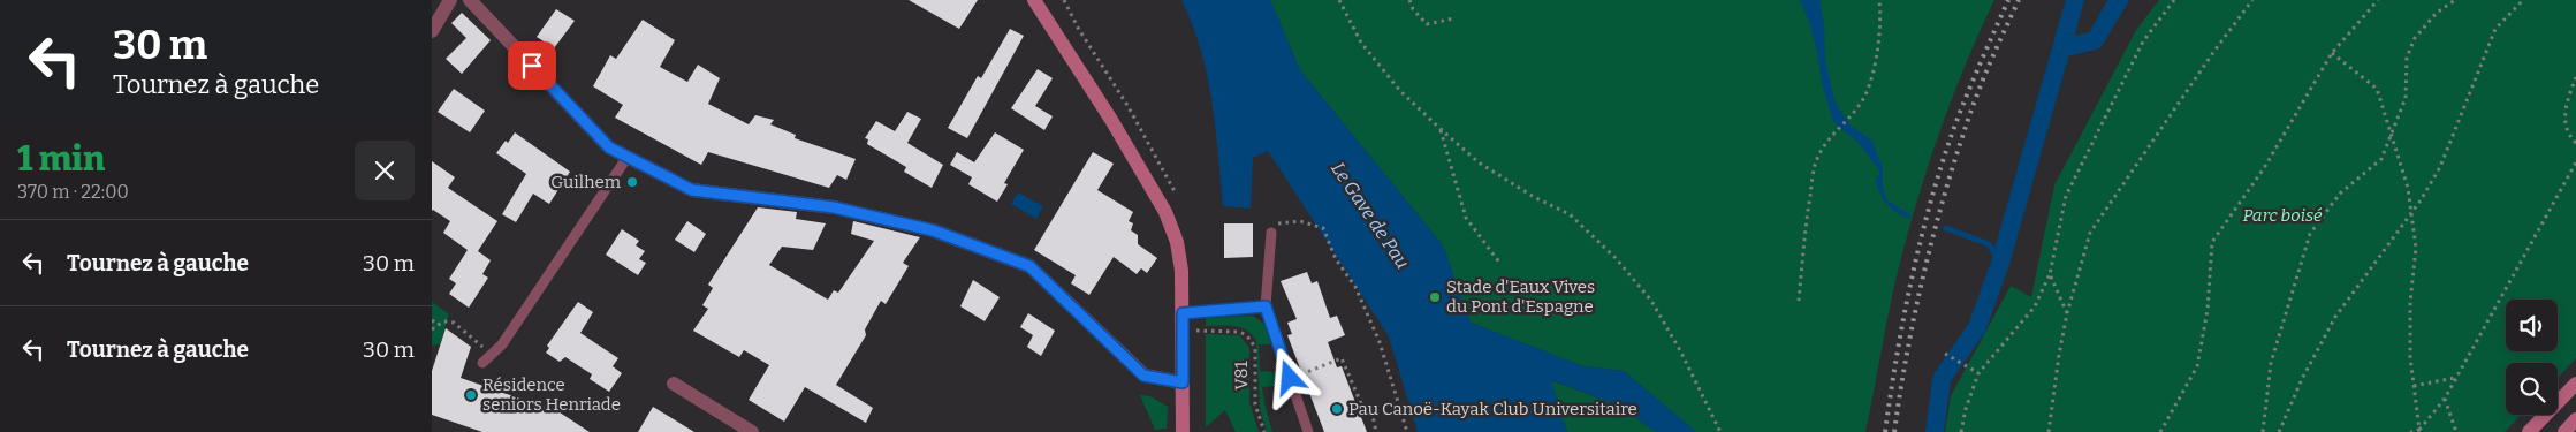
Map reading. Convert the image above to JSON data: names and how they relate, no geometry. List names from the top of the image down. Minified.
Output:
{"streets":{"path":["V81"]},"water":["Le Gave de Pau"],"parks":["Parc boisé"],"places":["Guilhem","Stade d'Eaux Vives du Pont d'Espagne","Résidence seniors Henriade","Pau Canoë-Kayak Club Universitaire"],"page":{"turn":["30 m","Tournez à gauche"],"heading":["1 min","370 m · 22:00"],"list":[{"name":"Tournez à gauche","value":"30 m"},{"name":"Tournez à gauche","value":"30 m"}]}}
